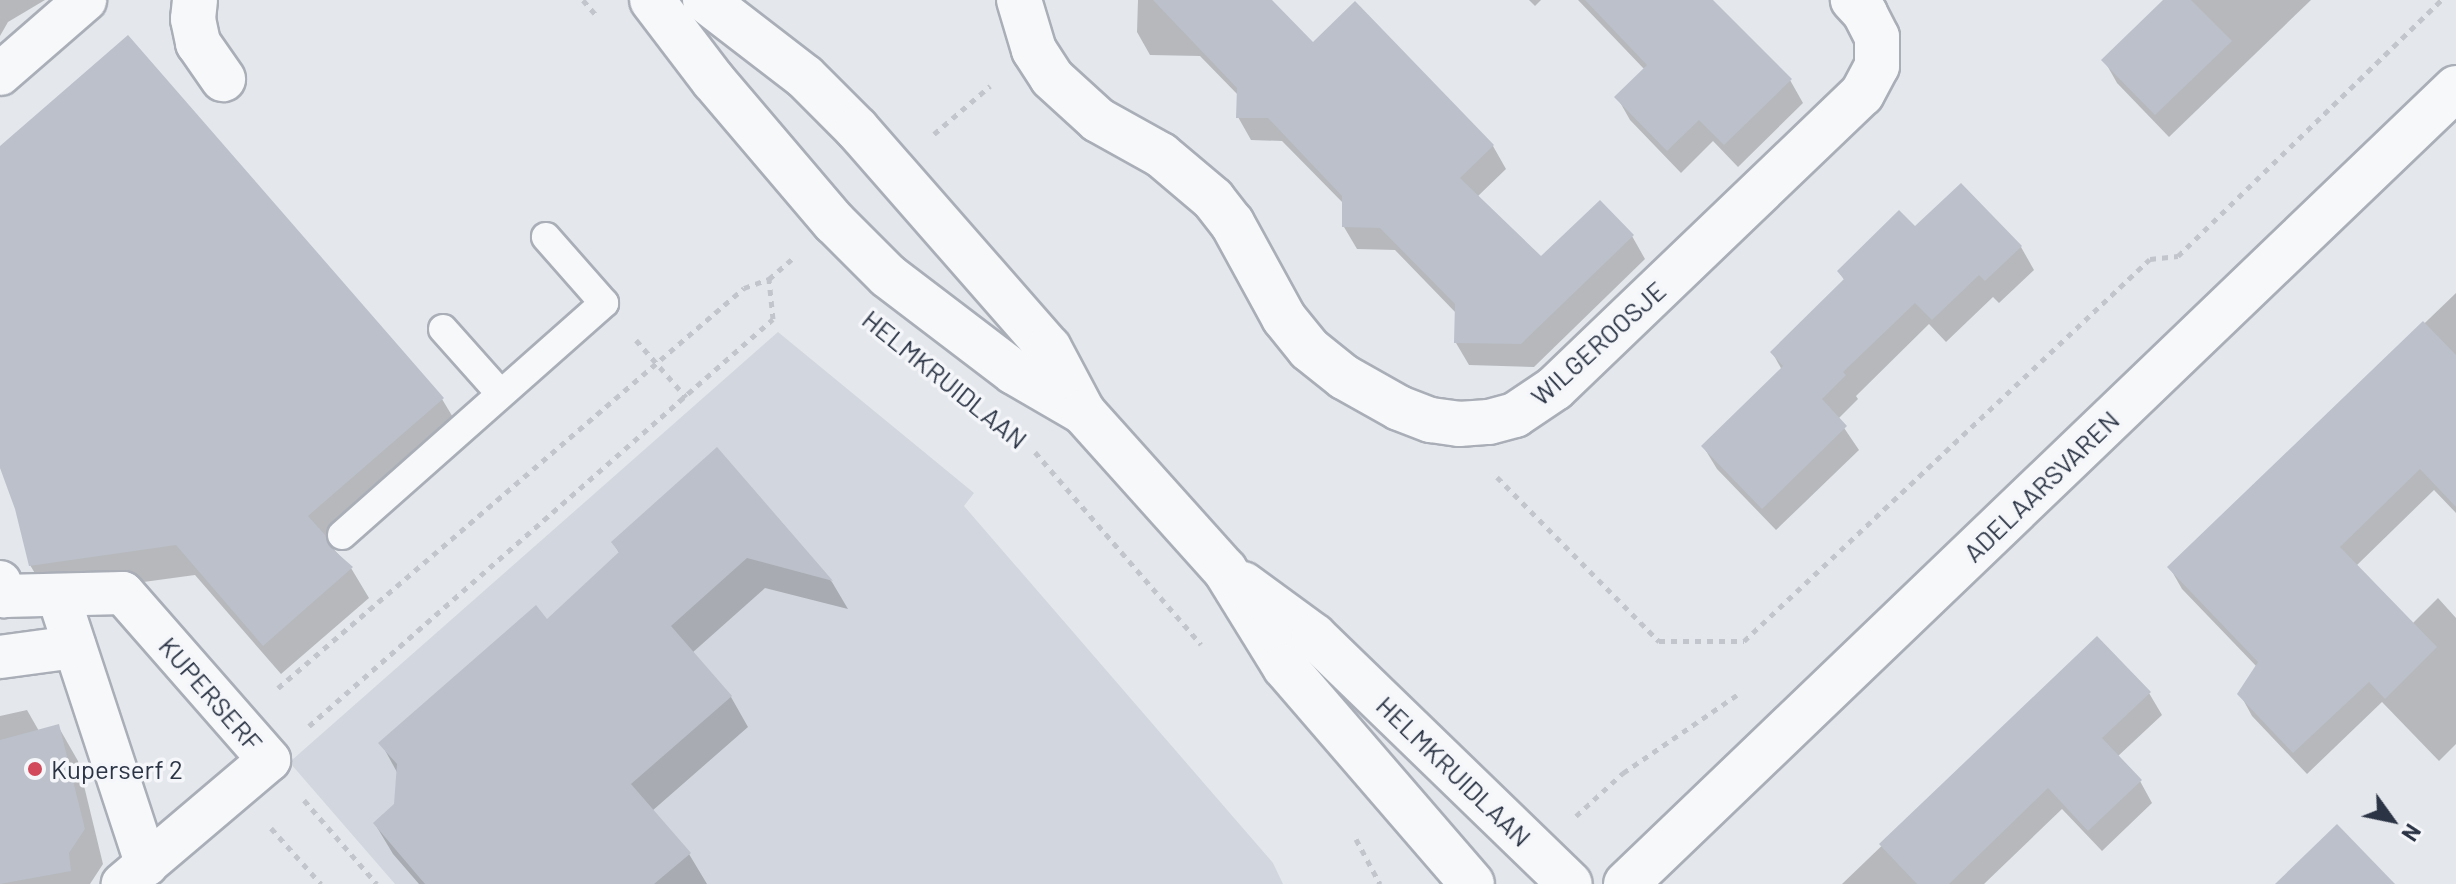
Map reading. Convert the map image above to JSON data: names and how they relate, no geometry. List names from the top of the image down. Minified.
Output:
{"streets":{"street":["WILGEROOSJE","HELMKRUIDLAAN","ADELAARSVAREN","KUPERSERF"]},"places":["Kuperserf 2"],"north":"bottom right"}
